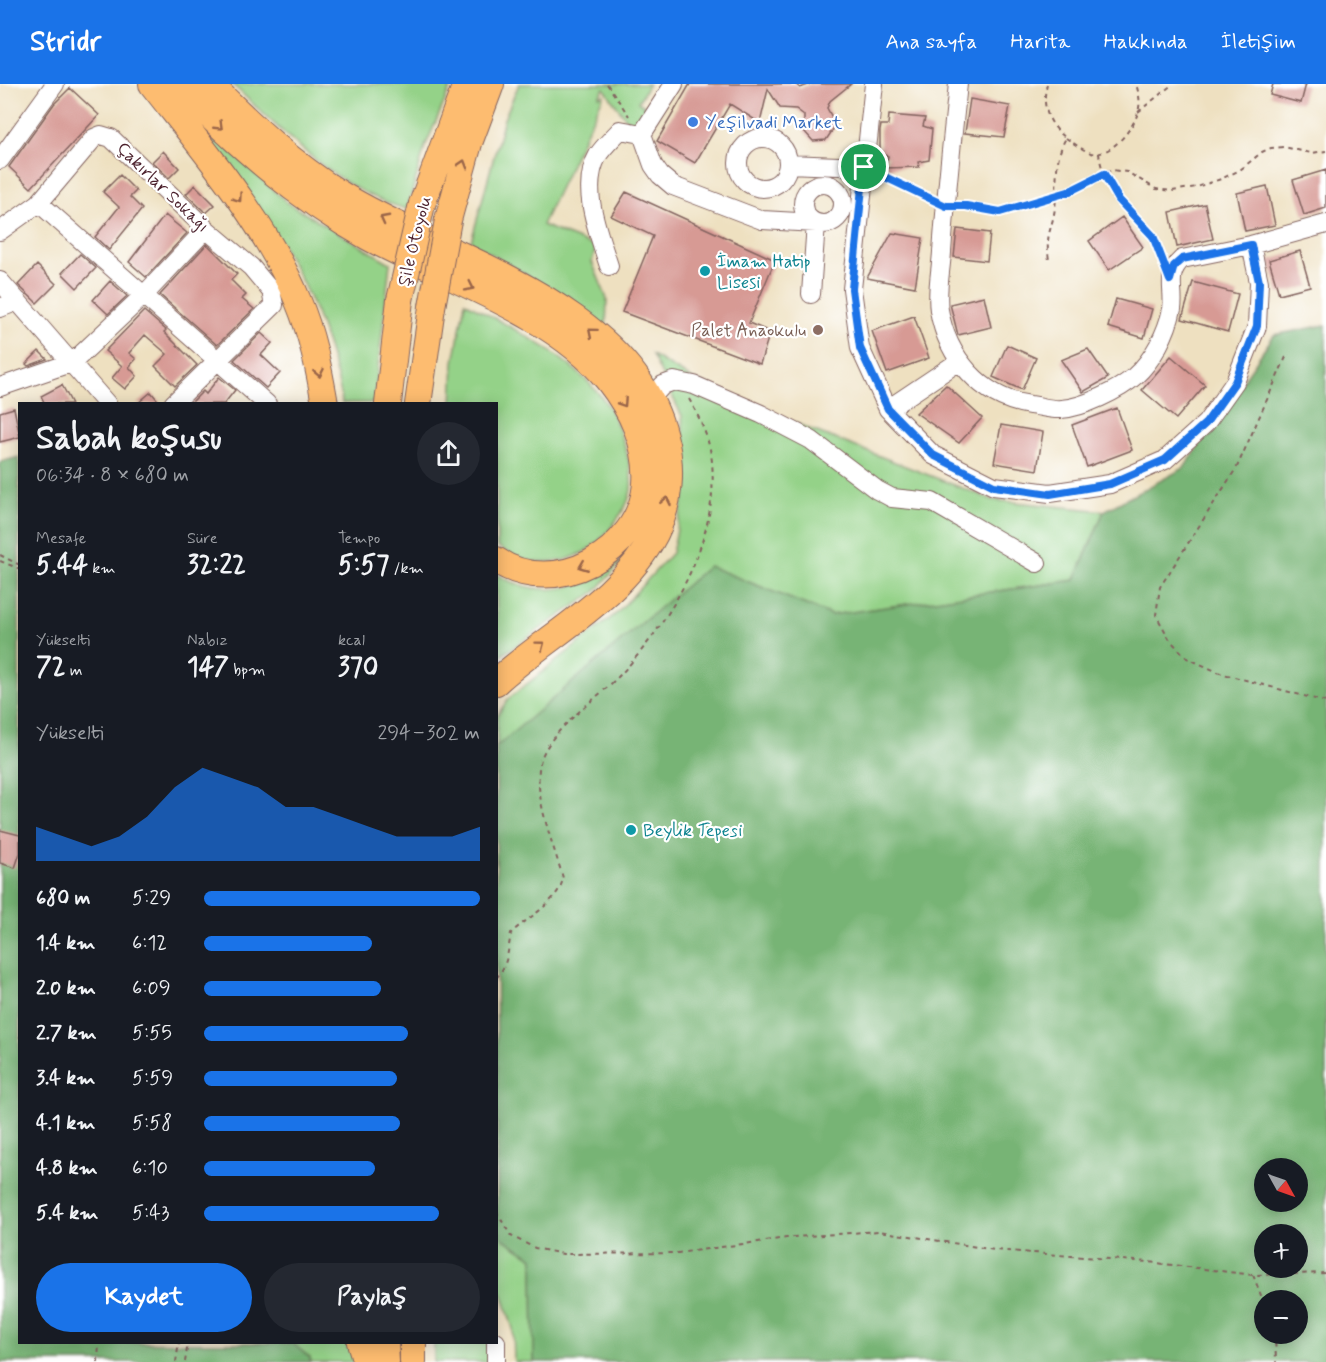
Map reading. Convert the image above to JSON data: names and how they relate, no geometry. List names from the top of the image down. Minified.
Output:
{"streets":{"highway":["Şile Otoyolu"],"street":["Çakırlar Sokağı"]},"places":["Yeşilvadi Market","İmam Hatip Lisesi","Palet Anaokulu","Beylik Tepesi"],"north":"bottom right","page":{"header":"Stridr","nav":["Ana sayfa","Harita","Hakkında","İletişim"],"heading":["Sabah koşusu","06:34 · 8 × 680 m"],"stats":[["Mesafe","5.44 km"],["Süre","32:22"],["Tempo","5:57 /km"],["Yükselti","72 m"],["Nabız","147 bpm"],["kcal","370"]],"chart":["Yükselti","294–302 m"],"list":[{"name":"680 m","note":"5:29"},{"name":"1.4 km","note":"6:12"},{"name":"2.0 km","note":"6:09"},{"name":"2.7 km","note":"5:55"},{"name":"3.4 km","note":"5:59"},{"name":"4.1 km","note":"5:58"},{"name":"4.8 km","note":"6:10"},{"name":"5.4 km","note":"5:43"}],"map_buttons":["+","−"],"buttons":["Kaydet","Paylaş"]}}
